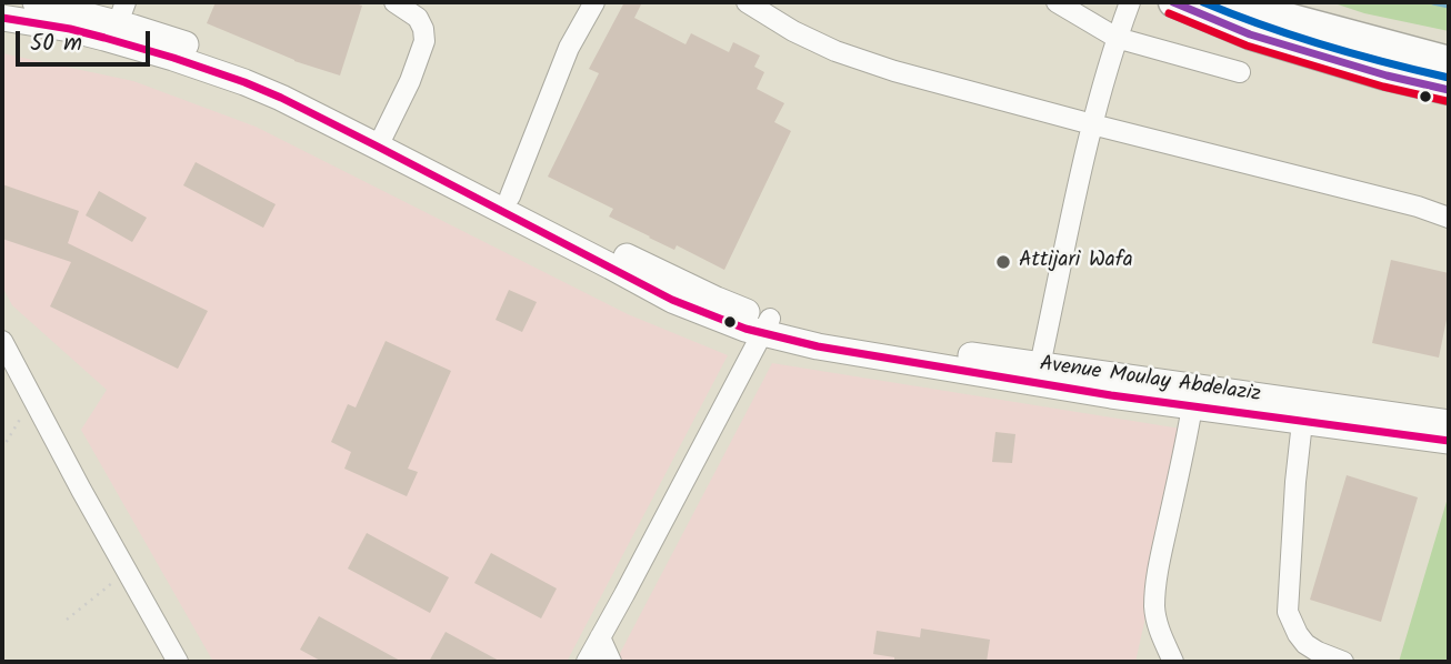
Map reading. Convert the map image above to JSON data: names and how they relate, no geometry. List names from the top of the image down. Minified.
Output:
{"streets":{"main road":["Avenue Moulay Abdelaziz"]},"places":["Attijari Wafa"],"scale_bar":"50 m"}
